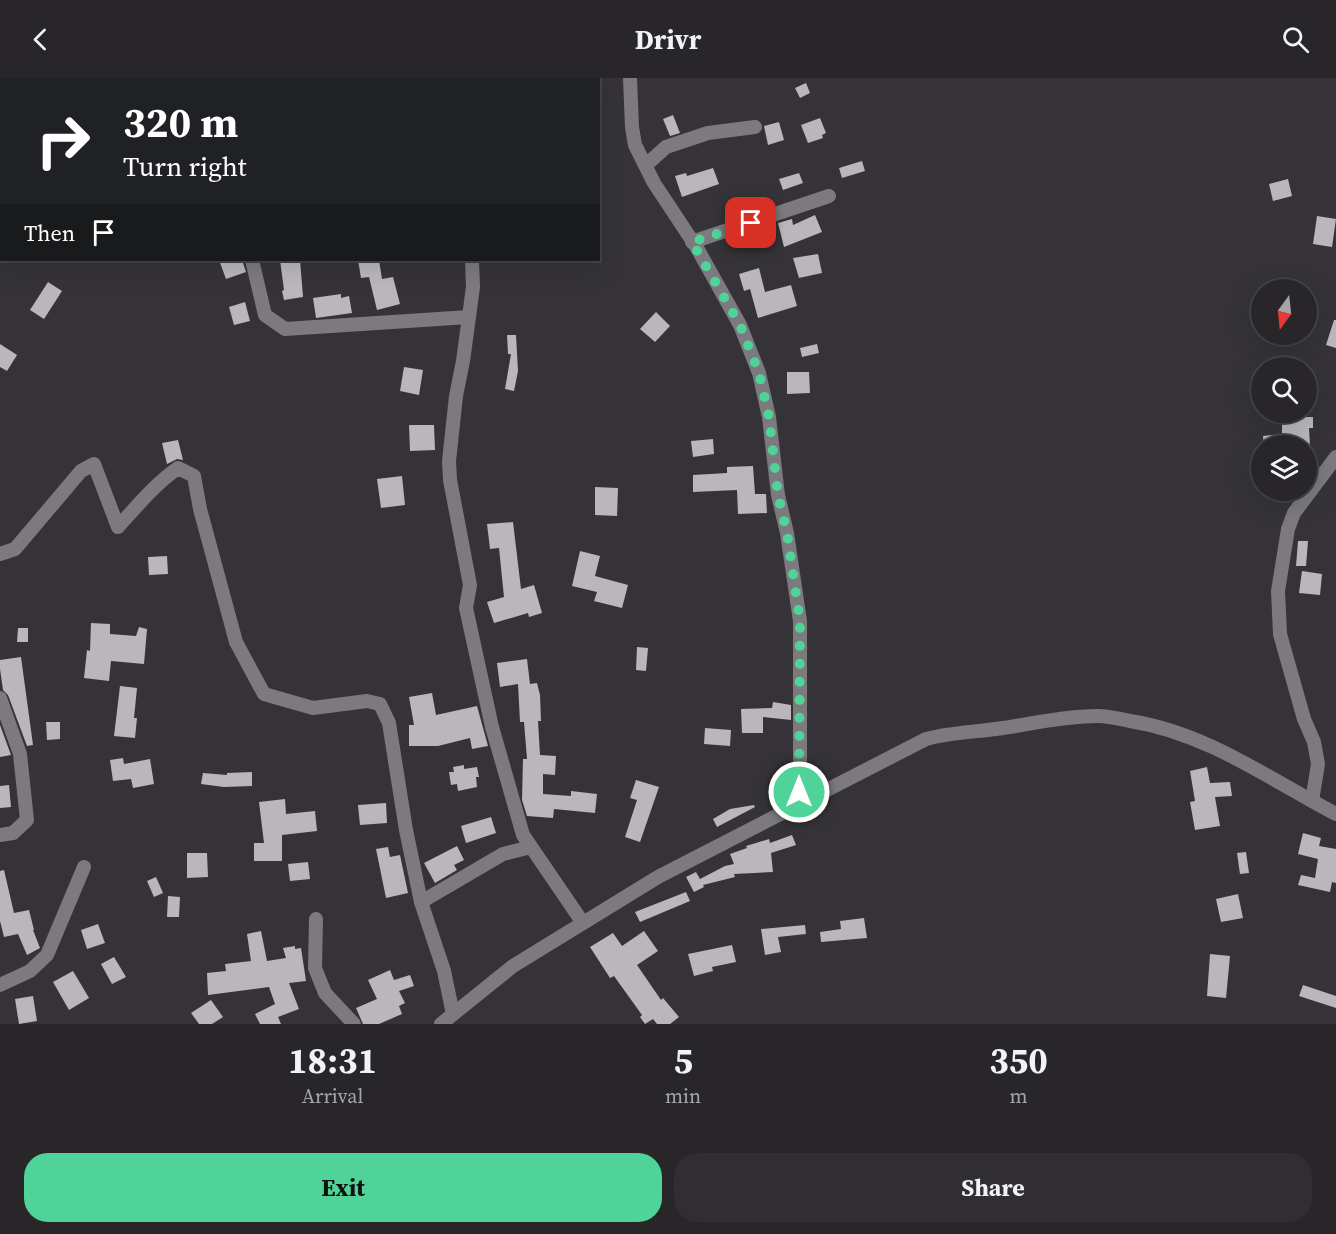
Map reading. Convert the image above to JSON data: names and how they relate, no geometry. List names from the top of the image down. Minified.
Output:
{"north":"bottom","page":{"header":"Drivr","turn":["320 m","Turn right"],"then":"Then","eta":["18:31","Arrival","5","min","350","m"],"buttons":["Exit","Share"]}}
